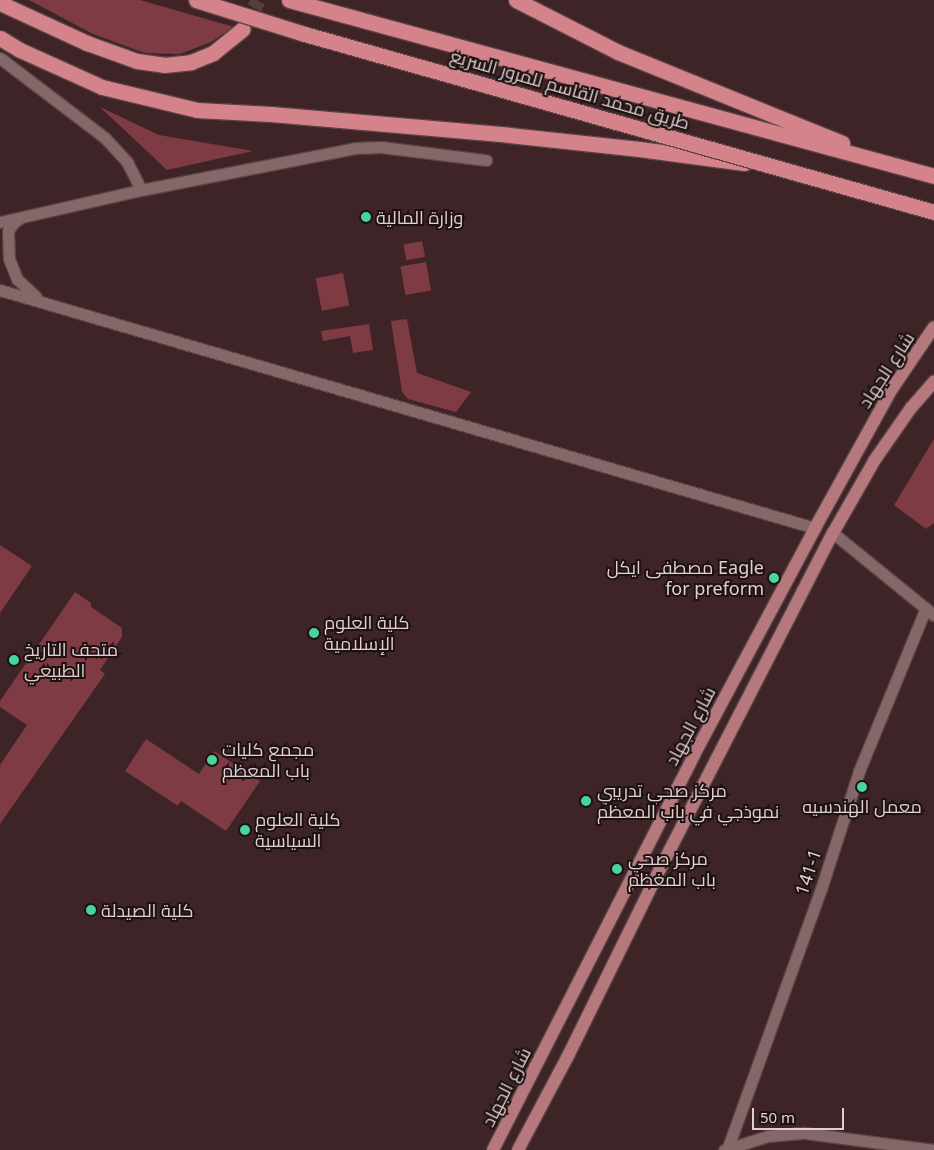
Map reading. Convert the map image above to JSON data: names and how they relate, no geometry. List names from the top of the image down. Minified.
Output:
{"streets":{"highway":["طريق محمد القاسم للمرور السريع"],"main road":["شارع الجهاد"],"street":["141-1"]},"places":["وزارة المالية","مصطفى ايكل Eagle for preform","كلية العلوم الإسلامية","متحف التاريخ الطبيعي","مجمع كليات باب المعظم","معمل الهندسيه","مركز صحي تدريبي نموذجي في باب المعظم","كلية العلوم السياسية","مركز صحي باب المغظم","كلية الصيدلة"],"scale_bar":"50 m"}
